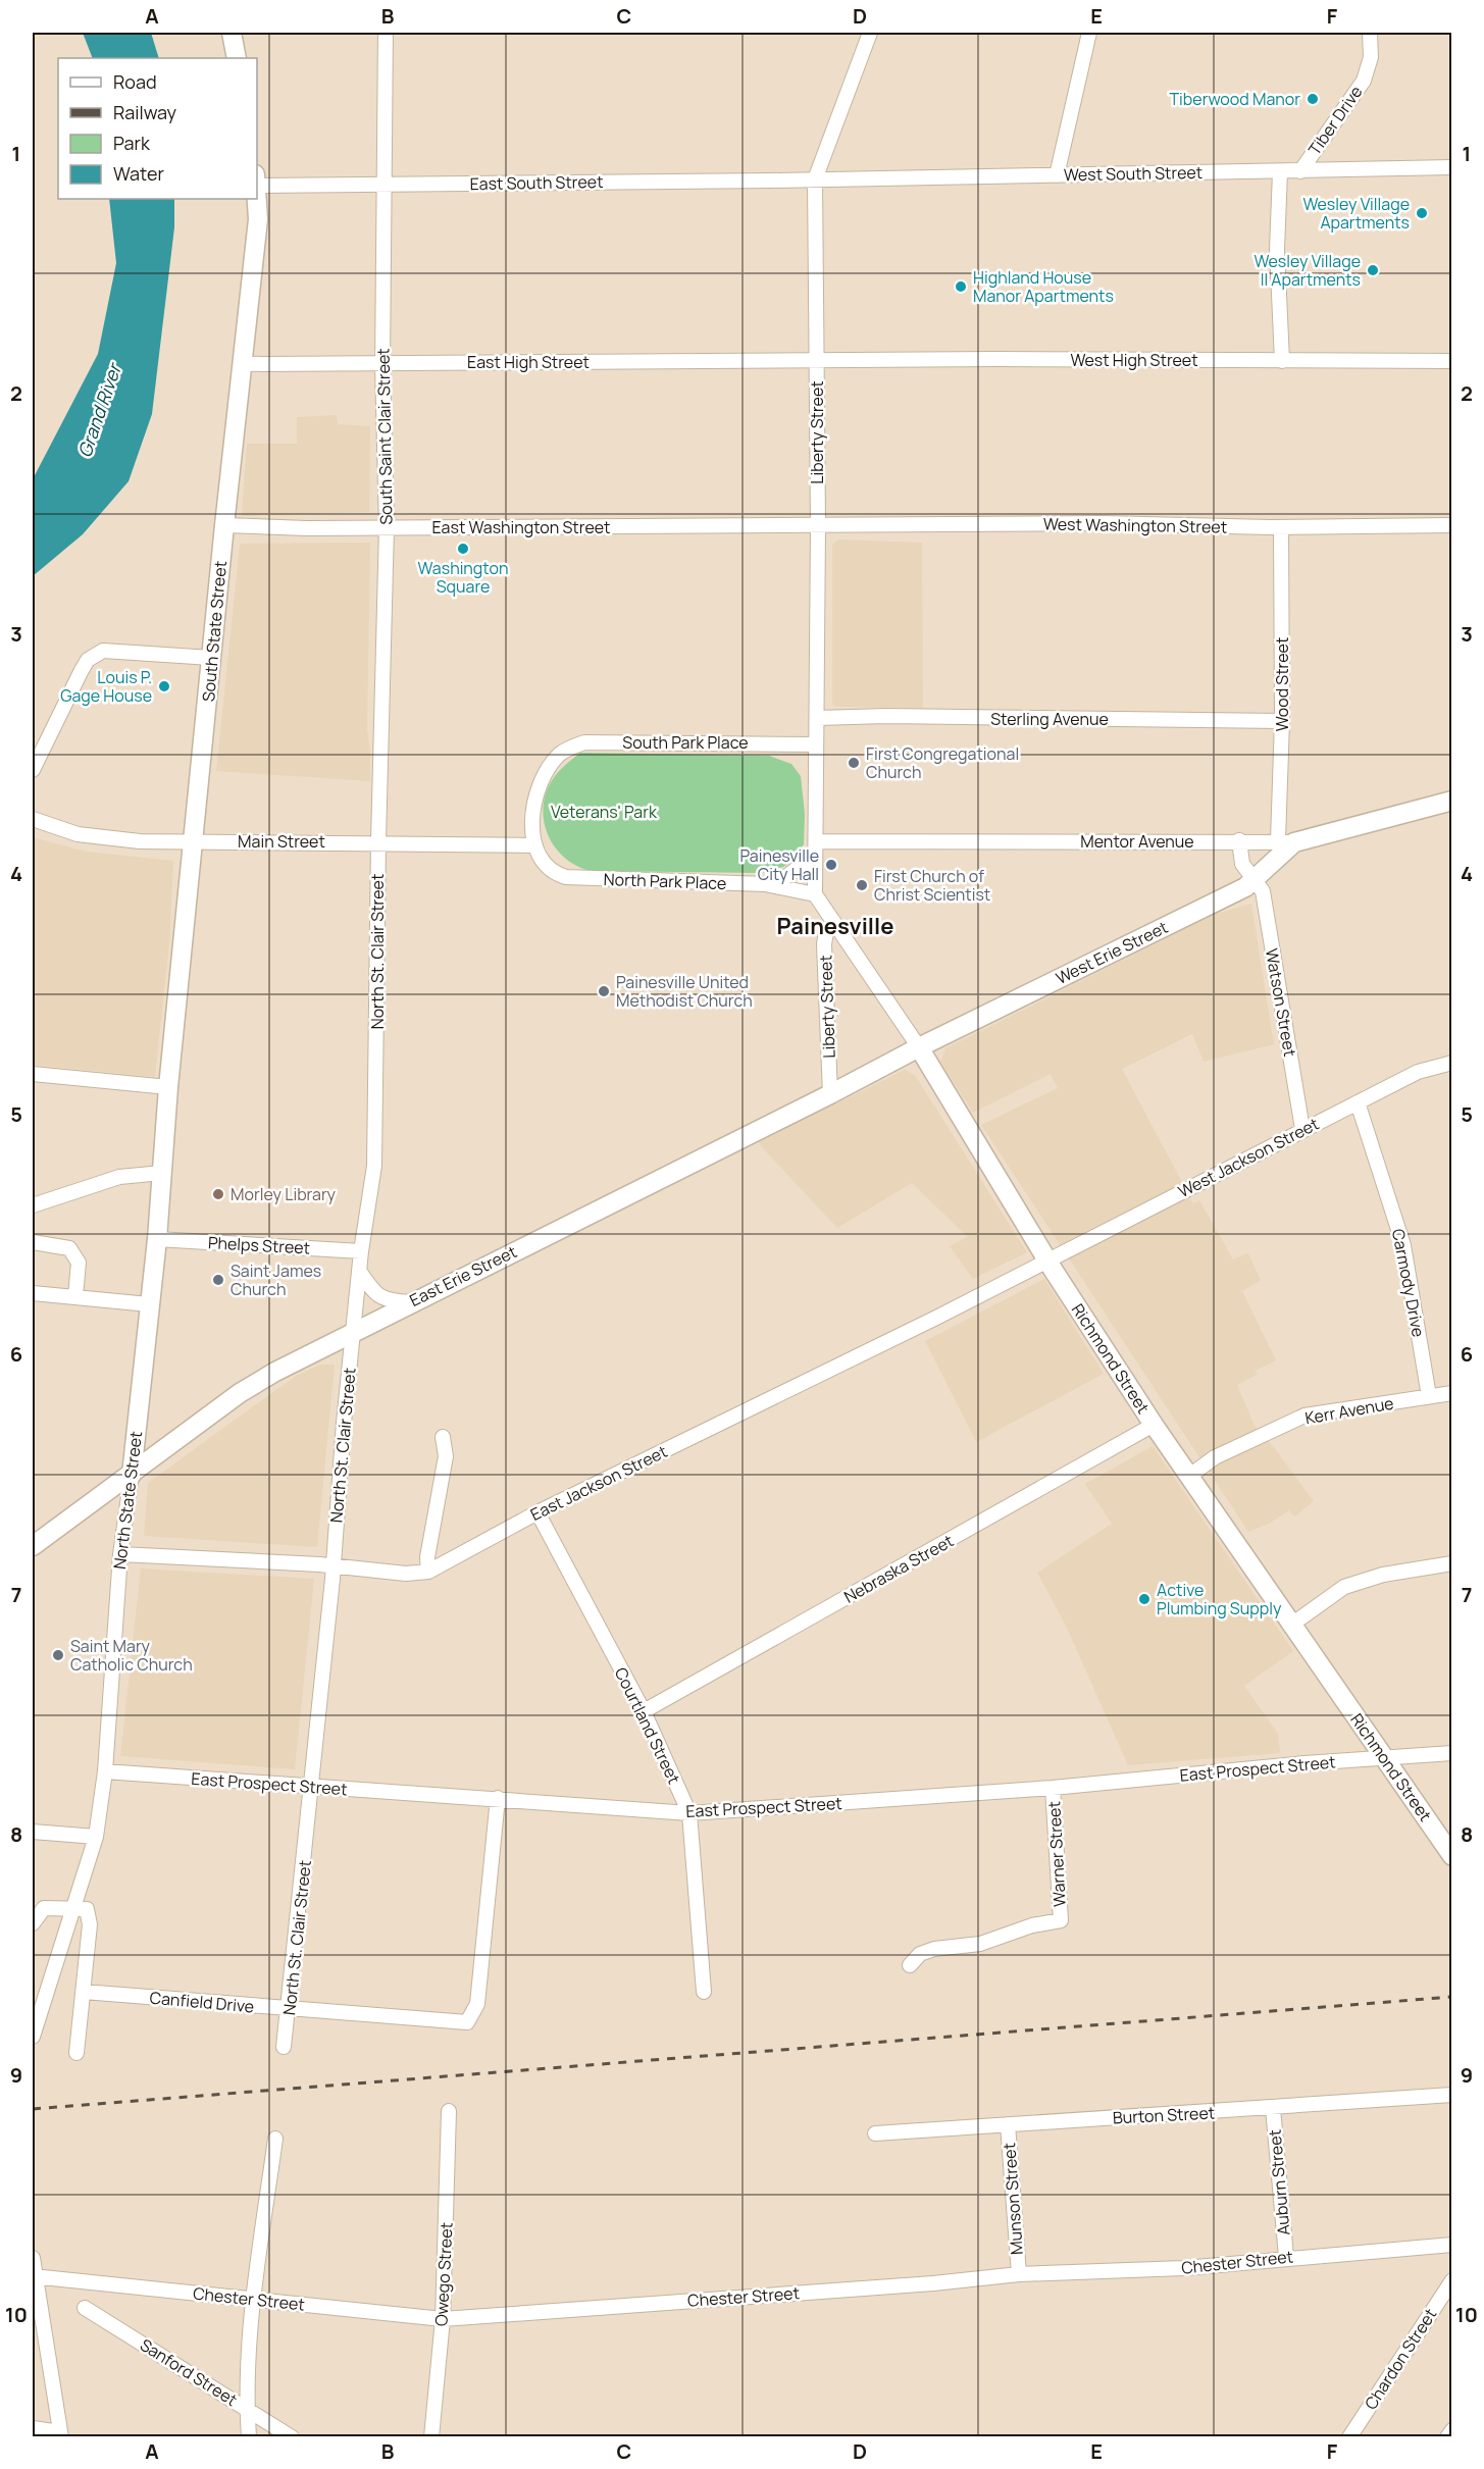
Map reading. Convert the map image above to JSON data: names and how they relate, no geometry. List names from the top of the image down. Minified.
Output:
{"streets":{"main road":["South State Street","Mentor Avenue","West Erie Street","East Erie Street","Richmond Street","North State Street"],"street":["Tiber Drive","West South Street","East South Street","West High Street","East High Street","Liberty Street","South Saint Clair Street","West Washington Street","East Washington Street","Wood Street","Sterling Avenue","South Park Place","Main Street","North Park Place","North St. Clair Street","Watson Street","West Jackson Street","Phelps Street","Carmody Drive","Kerr Avenue","East Jackson Street","Nebraska Street","Courtland Street","East Prospect Street","Warner Street","Canfield Drive","Burton Street","Auburn Street","Munson Street","Chester Street","Owego Street","Chardon Street","Sanford Street"]},"crossings":[["Tiber Drive","West South Street"],["West South Street","East South Street"],["West South Street","Liberty Street"],["East South Street","Liberty Street"],["East South Street","South Saint Clair Street"],["West High Street","East High Street"],["West High Street","Liberty Street"],["East High Street","Liberty Street"],["East High Street","South Saint Clair Street"],["East High Street","South State Street"],["Liberty Street","West Washington Street"],["Liberty Street","East Washington Street"],["Liberty Street","Sterling Avenue"],["Liberty Street","South Park Place"],["Liberty Street","Mentor Avenue"],["Liberty Street","North Park Place"],["Liberty Street","East Erie Street"],["Liberty Street","Richmond Street"],["South Saint Clair Street","East Washington Street"],["South Saint Clair Street","Main Street"],["South Saint Clair Street","North St. Clair Street"],["West Washington Street","East Washington Street"],["West Washington Street","Wood Street"],["East Washington Street","South State Street"],["South State Street","Main Street"],["South State Street","North State Street"],["Wood Street","Sterling Avenue"],["Wood Street","Mentor Avenue"],["Wood Street","West Erie Street"],["South Park Place","Main Street"],["South Park Place","North Park Place"],["Main Street","North Park Place"],["Main Street","North St. Clair Street"],["Mentor Avenue","North Park Place"],["Mentor Avenue","West Erie Street"],["Mentor Avenue","Watson Street"],["North Park Place","Richmond Street"],["North St. Clair Street","Phelps Street"],["North St. Clair Street","East Erie Street"],["North St. Clair Street","East Jackson Street"],["North St. Clair Street","East Prospect Street"],["North St. Clair Street","Canfield Drive"],["West Erie Street","Watson Street"],["West Erie Street","East Erie Street"],["West Erie Street","Richmond Street"],["Watson Street","West Jackson Street"],["West Jackson Street","Carmody Drive"],["West Jackson Street","Richmond Street"],["West Jackson Street","East Jackson Street"],["Phelps Street","North State Street"],["East Erie Street","Richmond Street"],["East Erie Street","North State Street"],["Carmody Drive","Kerr Avenue"],["Richmond Street","Kerr Avenue"],["Richmond Street","East Jackson Street"],["Richmond Street","Nebraska Street"],["Richmond Street","East Prospect Street"],["East Jackson Street","North State Street"],["East Jackson Street","Courtland Street"],["North State Street","East Prospect Street"],["Nebraska Street","Courtland Street"],["Courtland Street","East Prospect Street"],["East Prospect Street","Warner Street"],["East Prospect Street","Canfield Drive"],["Burton Street","Auburn Street"],["Burton Street","Munson Street"],["Auburn Street","Chester Street"],["Munson Street","Chester Street"],["Chester Street","Owego Street"]],"districts":["Painesville"],"water":["Grand River"],"parks":["Veterans' Park"],"places":["Tiberwood Manor","Wesley Village Apartments","Wesley Village II Apartments","Highland House Manor Apartments","Washington Square","Louis P. Gage House","First Congregational Church","Painesville City Hall","First Church of Christ Scientist","Painesville United Methodist Church","Morley Library","Saint James Church","Active Plumbing Supply","Saint Mary Catholic Church"],"legend":["Road","Railway","Park","Water"],"grid":{"columns":["A","B","C","D","E","F"],"rows":["1","2","3","4","5","6","7","8","9","10"]}}
